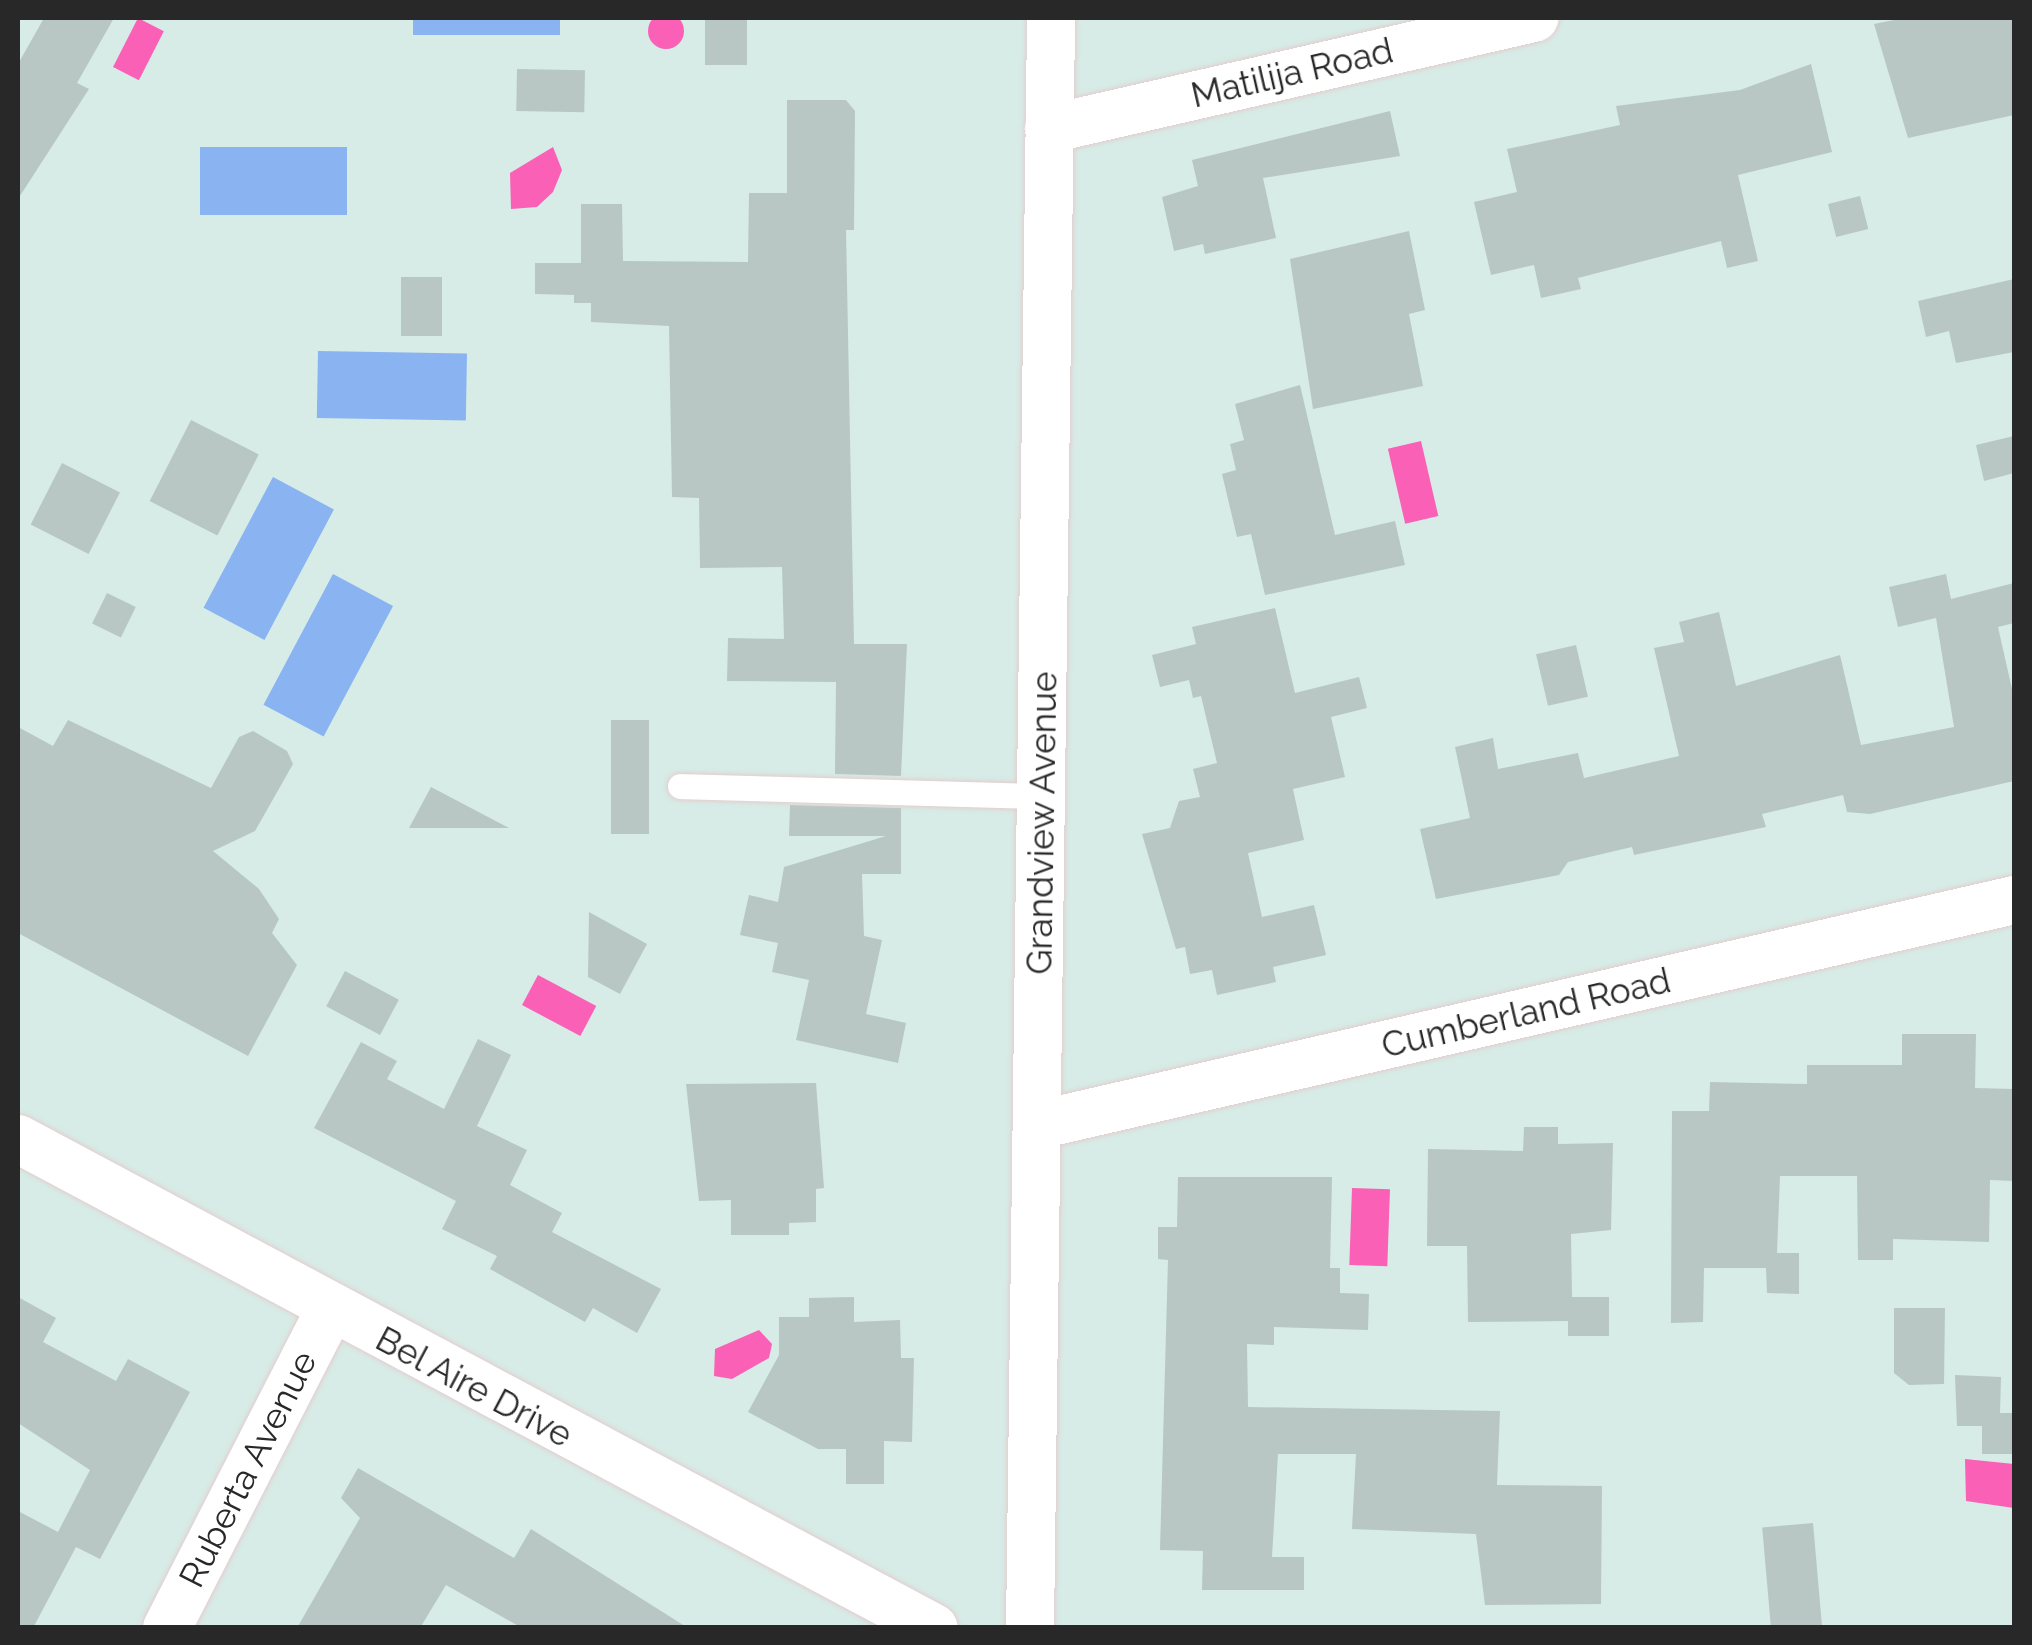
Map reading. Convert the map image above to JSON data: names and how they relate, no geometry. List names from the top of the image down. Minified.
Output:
{"streets":{"street":["Matilija Road","Grandview Avenue","Cumberland Road","Bel Aire Drive","Ruberta Avenue"]},"crossings":[["Matilija Road","Grandview Avenue"],["Grandview Avenue","Cumberland Road"],["Bel Aire Drive","Ruberta Avenue"]]}
